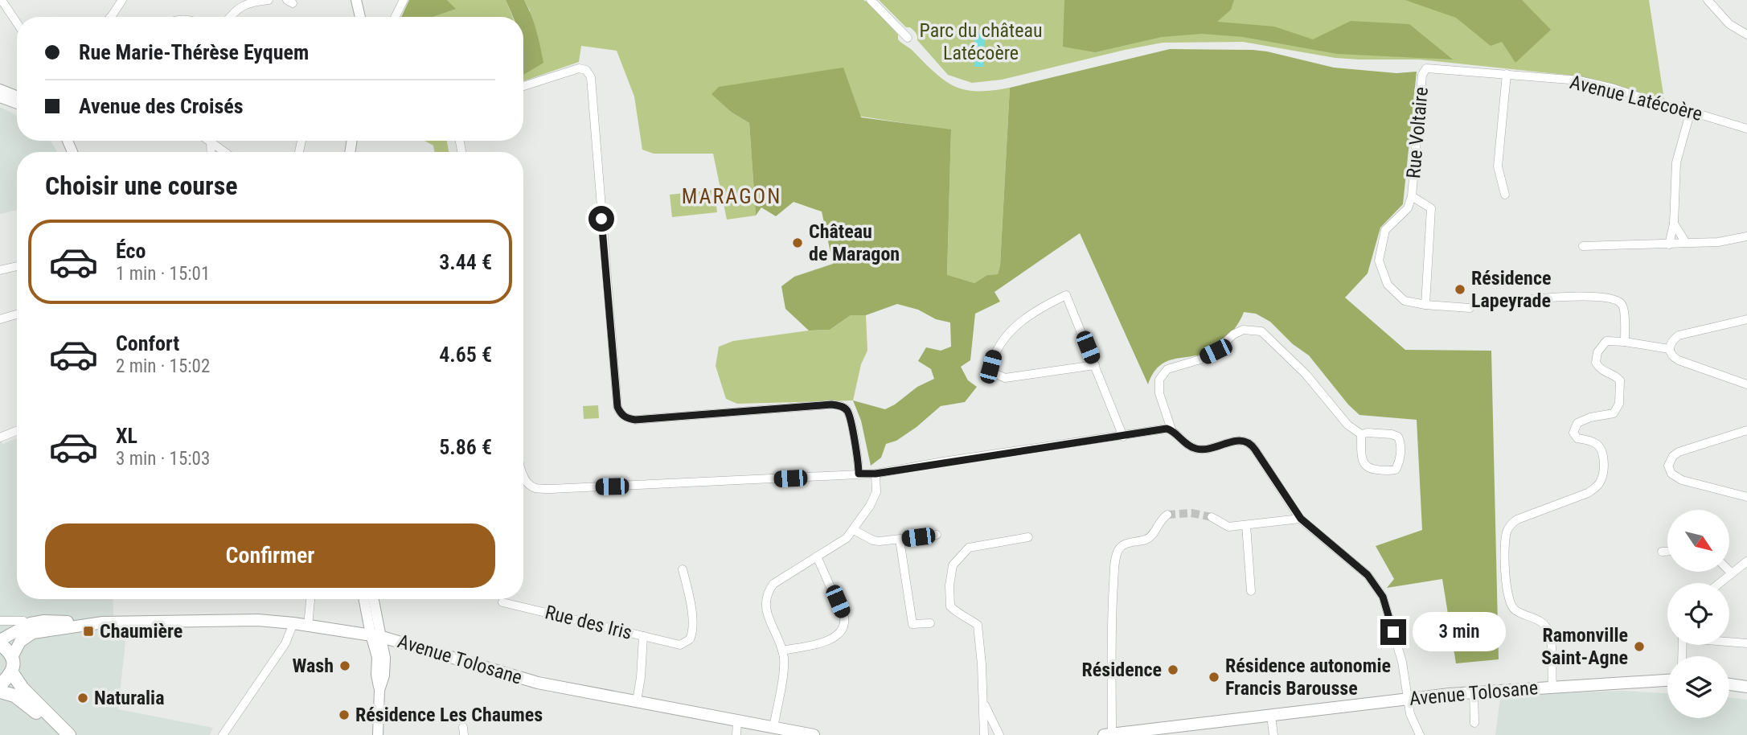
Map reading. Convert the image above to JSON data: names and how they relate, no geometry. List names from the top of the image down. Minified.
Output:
{"streets":{"main road":["Avenue Tolosane"],"street":["Avenue Latécoère","Rue Voltaire","Rue des Iris"]},"crossings":[["Avenue Latécoère","Rue Voltaire"],["Rue des Iris","Avenue Tolosane"]],"districts":["MARAGON"],"parks":["Parc du château Latécoère"],"places":{"other":["Château de Maragon","Résidence Lapeyrade","Ramonville Saint-Agne","Wash","Résidence","Résidence autonomie Francis Barousse","Naturalia","Résidence Les Chaumes"],"transit":["Chaumière"]},"north":"bottom right","page":{"banner":["Rue Marie-Thérèse Eyquem","Avenue des Croisés"],"heading":"Choisir une course","list":[{"name":"Éco","note":"1 min · 15:01","value":"3.44 €"},{"name":"Confort","note":"2 min · 15:02","value":"4.65 €"},{"name":"XL","note":"3 min · 15:03","value":"5.86 €"}],"buttons":"Confirmer","bubble":"3 min"}}
